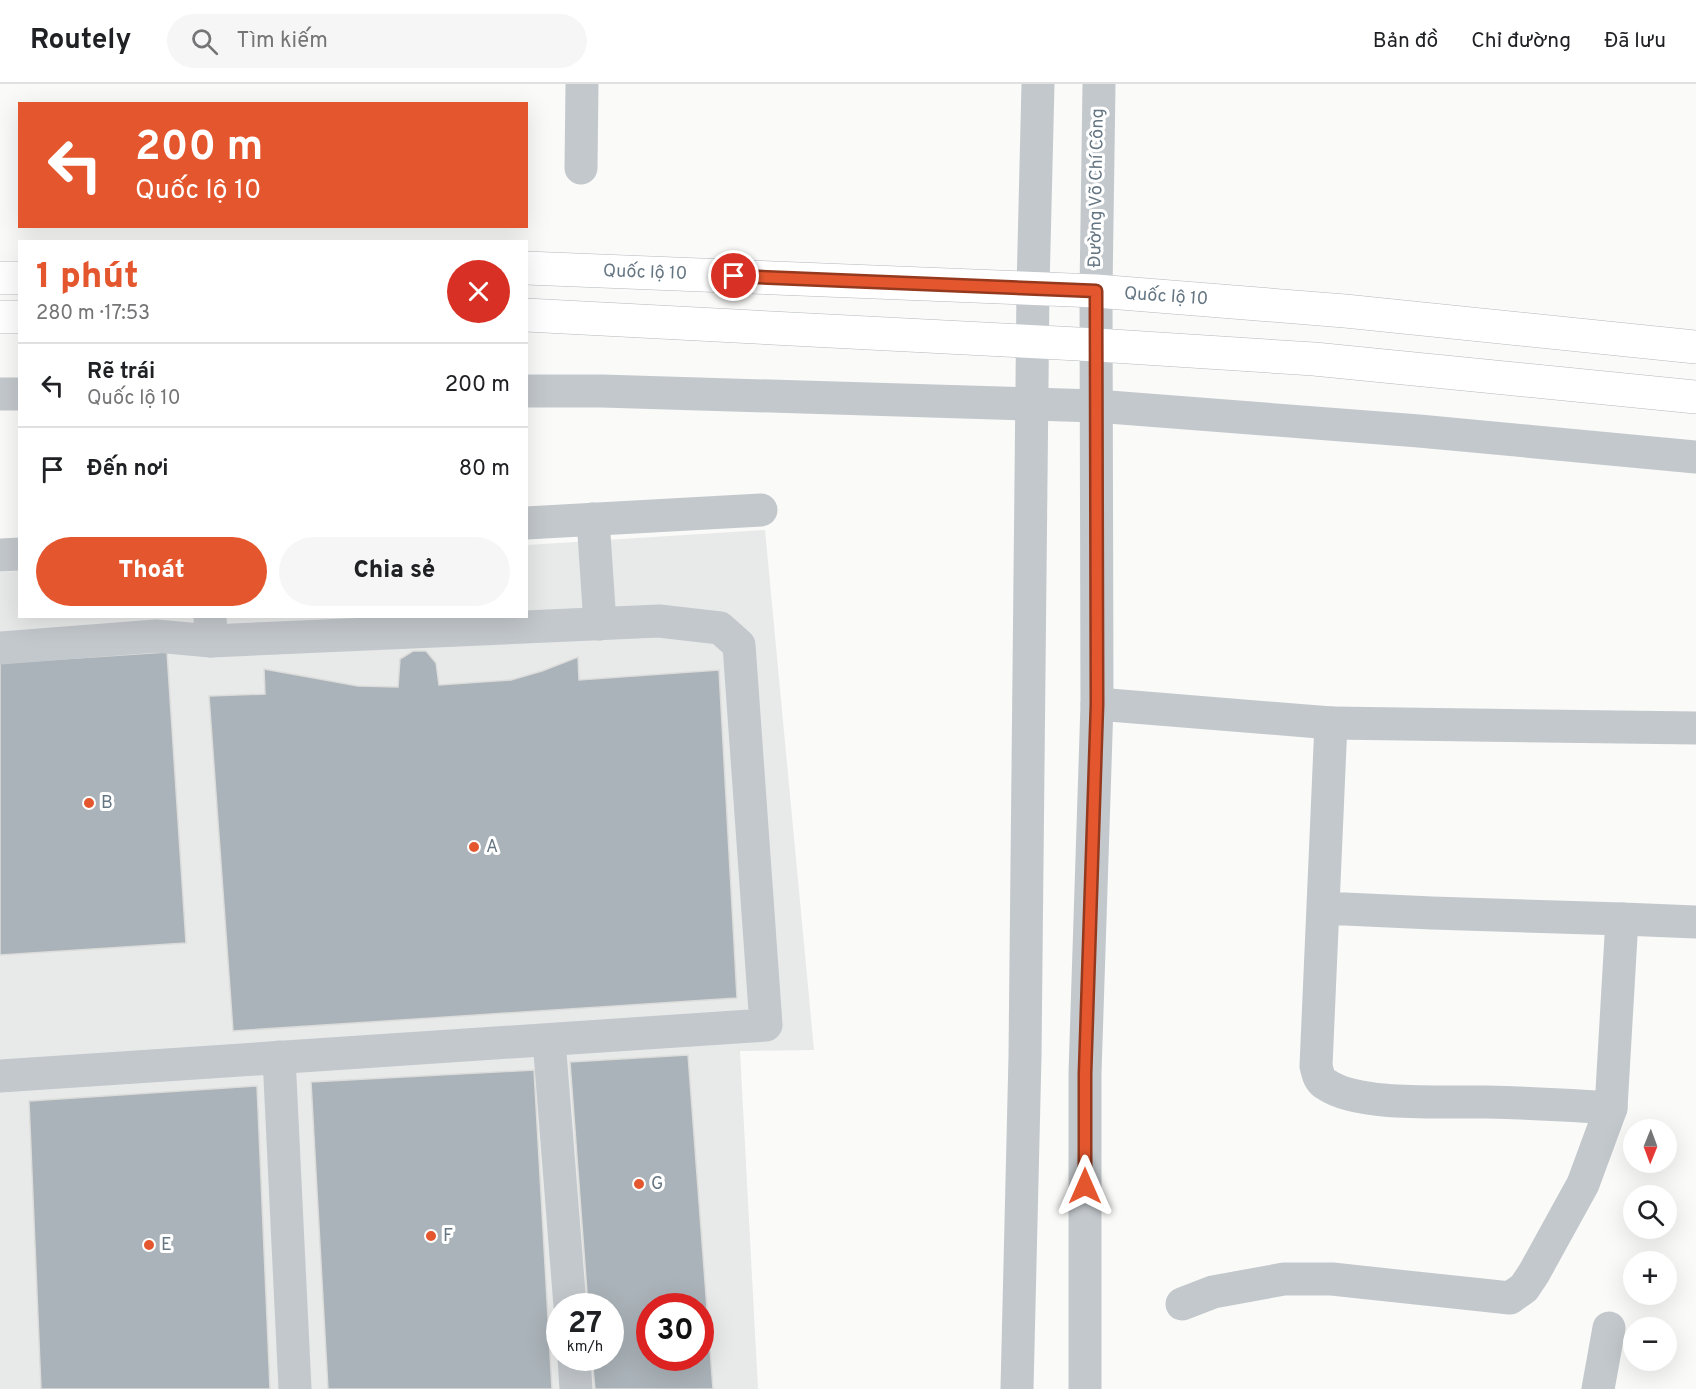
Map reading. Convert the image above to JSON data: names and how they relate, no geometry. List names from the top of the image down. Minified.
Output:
{"streets":{"highway":["Quốc lộ 10"],"street":["Đường Võ Chí Công"]},"crossings":[["Đường Võ Chí Công","Quốc lộ 10"]],"places":["B","A","G","F","E"],"north":"bottom","page":{"header":"Routely","search":"Tìm kiếm","nav":["Bản đồ","Chỉ đường","Đã lưu"],"turn":["200 m","Quốc lộ 10"],"heading":["1 phút","280 m · 17:53"],"list":[{"name":"Rẽ trái","note":"Quốc lộ 10","value":"200 m"},{"name":"Đến nơi","value":"80 m"}],"buttons":["Thoát","Chia sẻ"],"map_buttons":["+","−"],"speed":"27 km/h","limit":"30"}}
